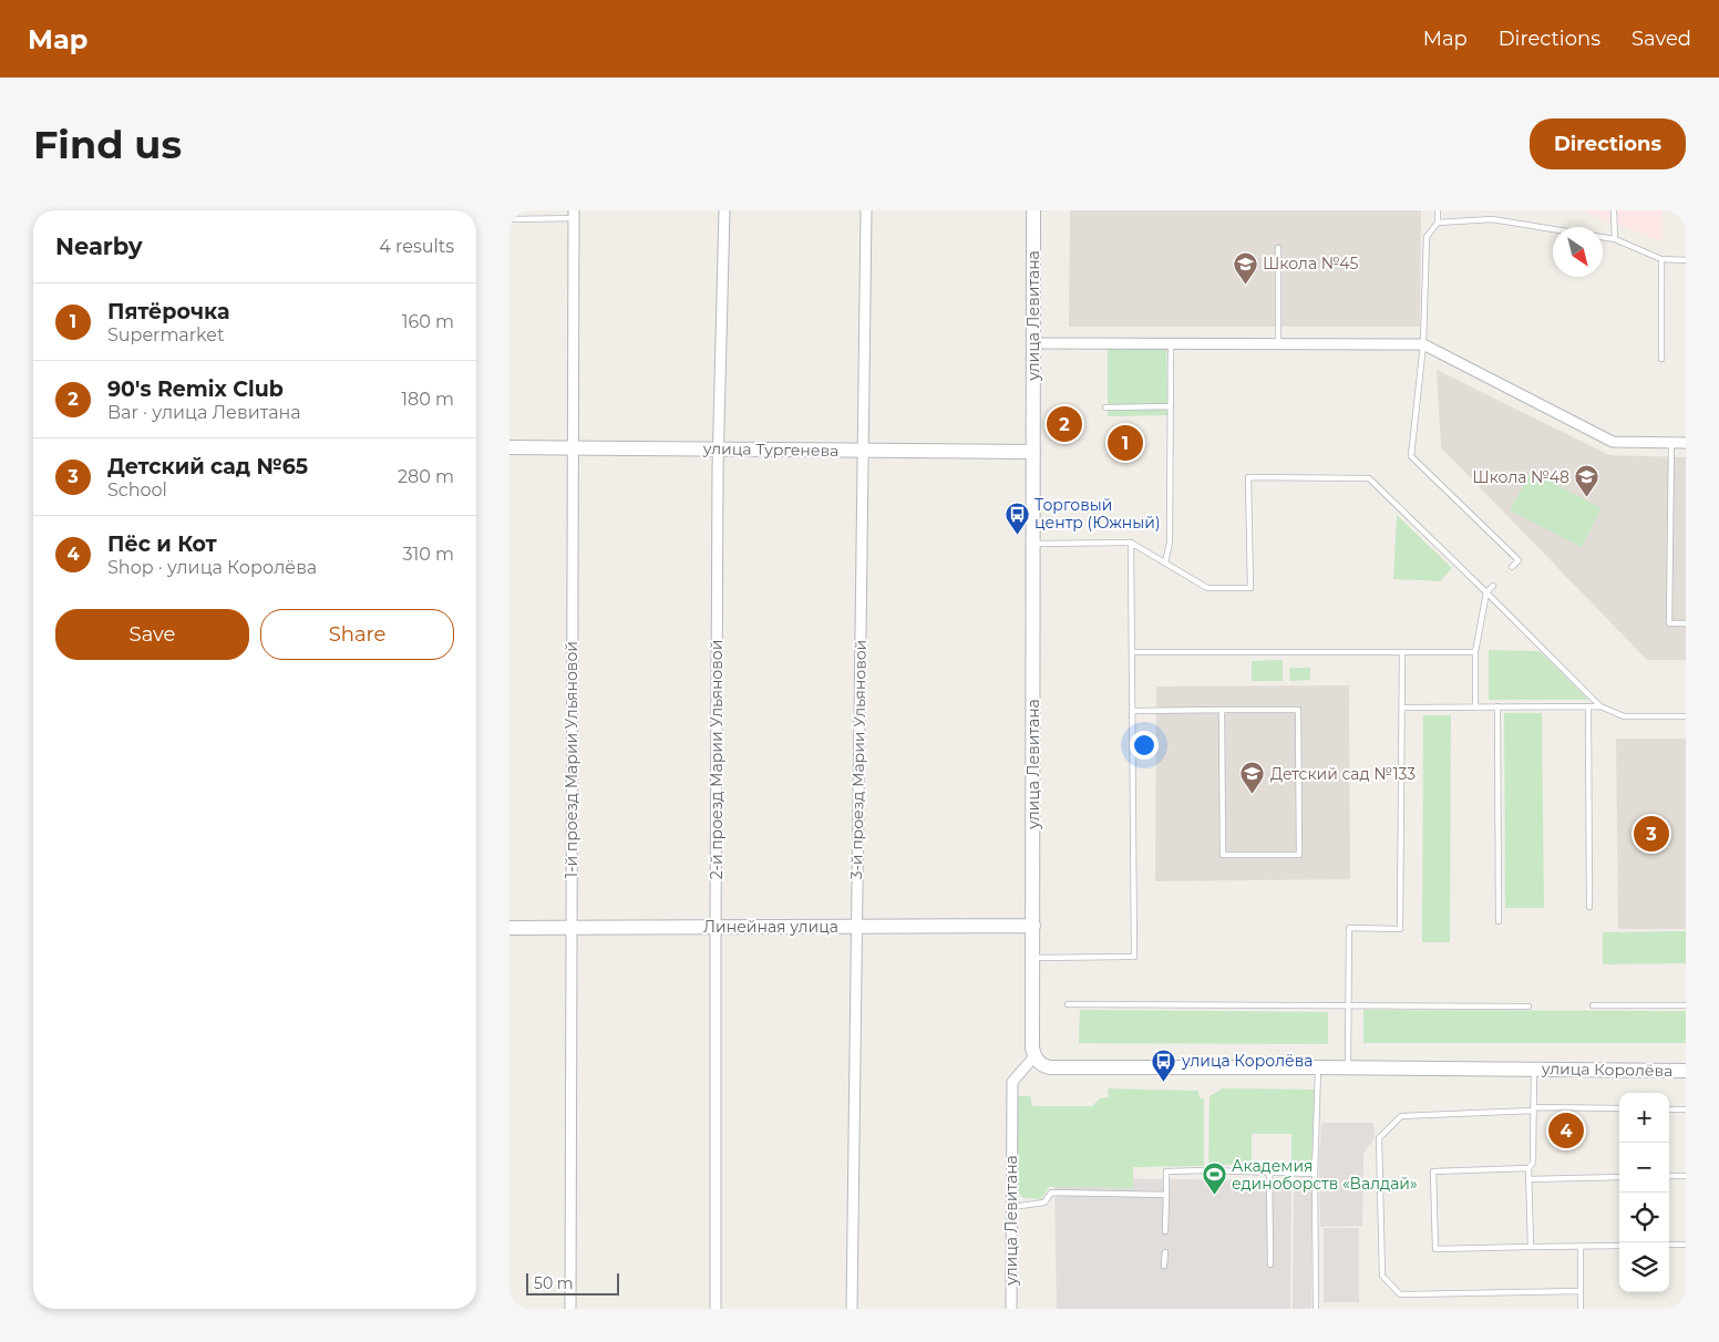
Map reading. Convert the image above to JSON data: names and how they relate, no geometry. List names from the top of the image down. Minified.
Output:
{"streets":{"main road":["улица Левитана","улица Тургенева","Линейная улица","улица Королёва"],"street":["1-й проезд Марии Ульяновой","2-й проезд Марии Ульяновой","3-й проезд Марии Ульяновой"]},"crossings":[["улица Левитана","улица Тургенева"],["улица Левитана","Линейная улица"],["улица Левитана","улица Королёва"],["улица Тургенева","1-й проезд Марии Ульяновой"],["улица Тургенева","2-й проезд Марии Ульяновой"],["улица Тургенева","3-й проезд Марии Ульяновой"],["1-й проезд Марии Ульяновой","Линейная улица"],["2-й проезд Марии Ульяновой","Линейная улица"],["3-й проезд Марии Ульяновой","Линейная улица"]],"places":{"school or university":["Школа №45","Школа №48","Детский сад №133"],"bus stop":["Торговый центр (Южный)","улица Королёва"],"sports":["Академия единоборств «Валдай»"]},"scale_bar":"50 m","north":"bottom right","page":{"header":"Map","nav":["Map","Directions","Saved"],"buttons":["Directions",["Save","Share"]],"title":"Find us","heading":["Nearby","4 results"],"list":[{"mark":"1","name":"Пятёрочка","note":"Supermarket","value":"160 m"},{"mark":"2","name":"90's Remix Club","note":"Bar · улица Левитана","value":"180 m"},{"mark":"3","name":"Детский сад №65","note":"School","value":"280 m"},{"mark":"4","name":"Пёс и Кот","note":"Shop · улица Королёва","value":"310 m"}],"pins":["2","1","3","4"],"map_buttons":["+","−"],"scale":"50 m"}}
